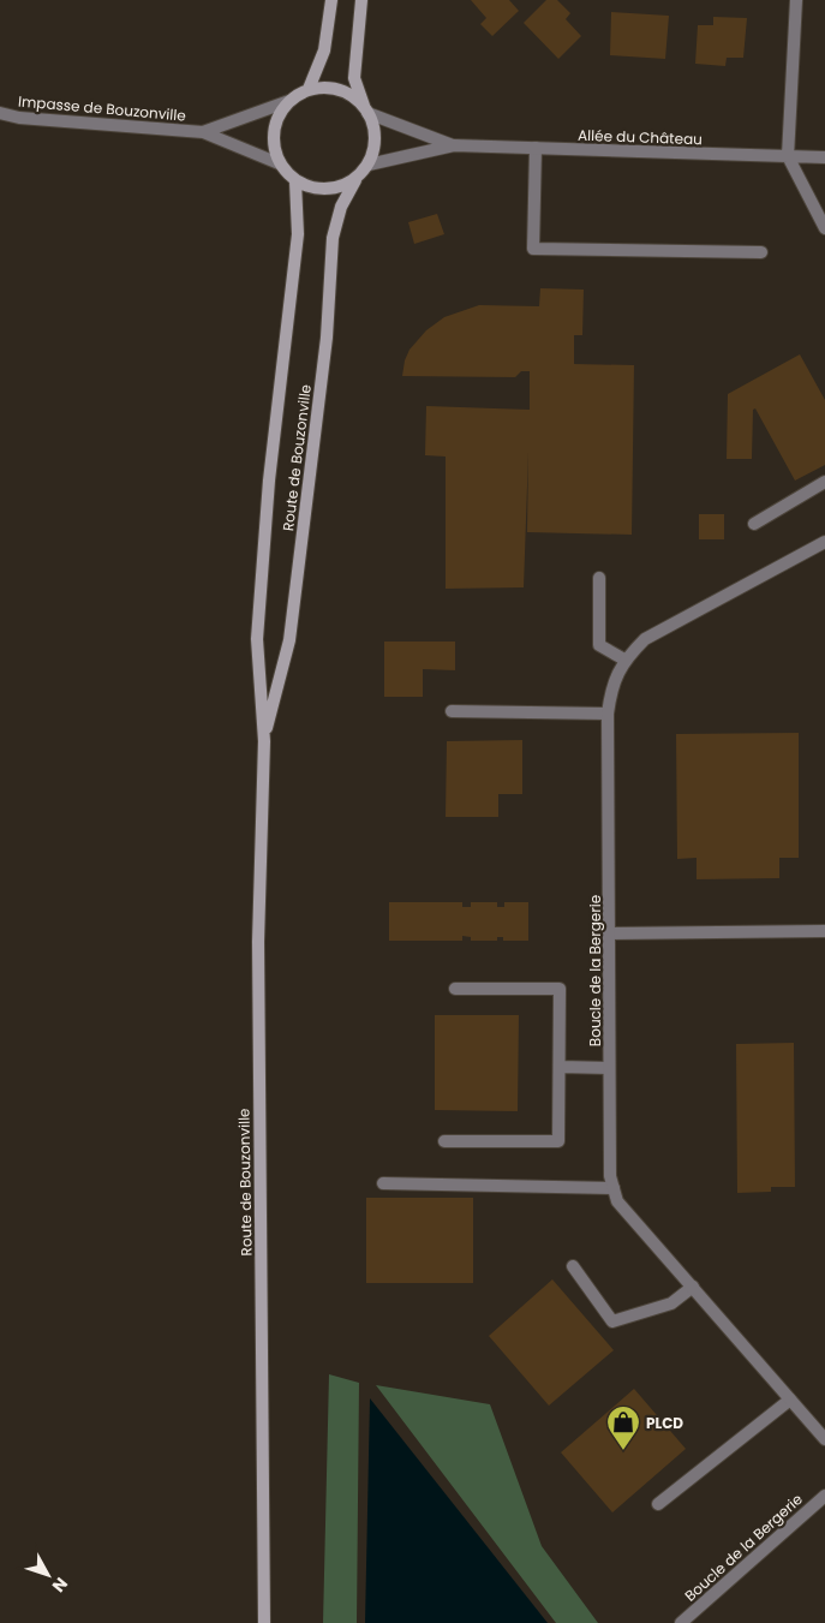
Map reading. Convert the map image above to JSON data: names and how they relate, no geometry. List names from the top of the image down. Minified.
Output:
{"streets":{"main road":["Route de Bouzonville"],"street":["Impasse de Bouzonville","Allée du Château","Boucle de la Bergerie"]},"crossings":[["Impasse de Bouzonville","Allée du Château"],["Impasse de Bouzonville","Route de Bouzonville"],["Allée du Château","Route de Bouzonville"]],"places":{"shop":["PLCD"]},"north":"bottom right"}
